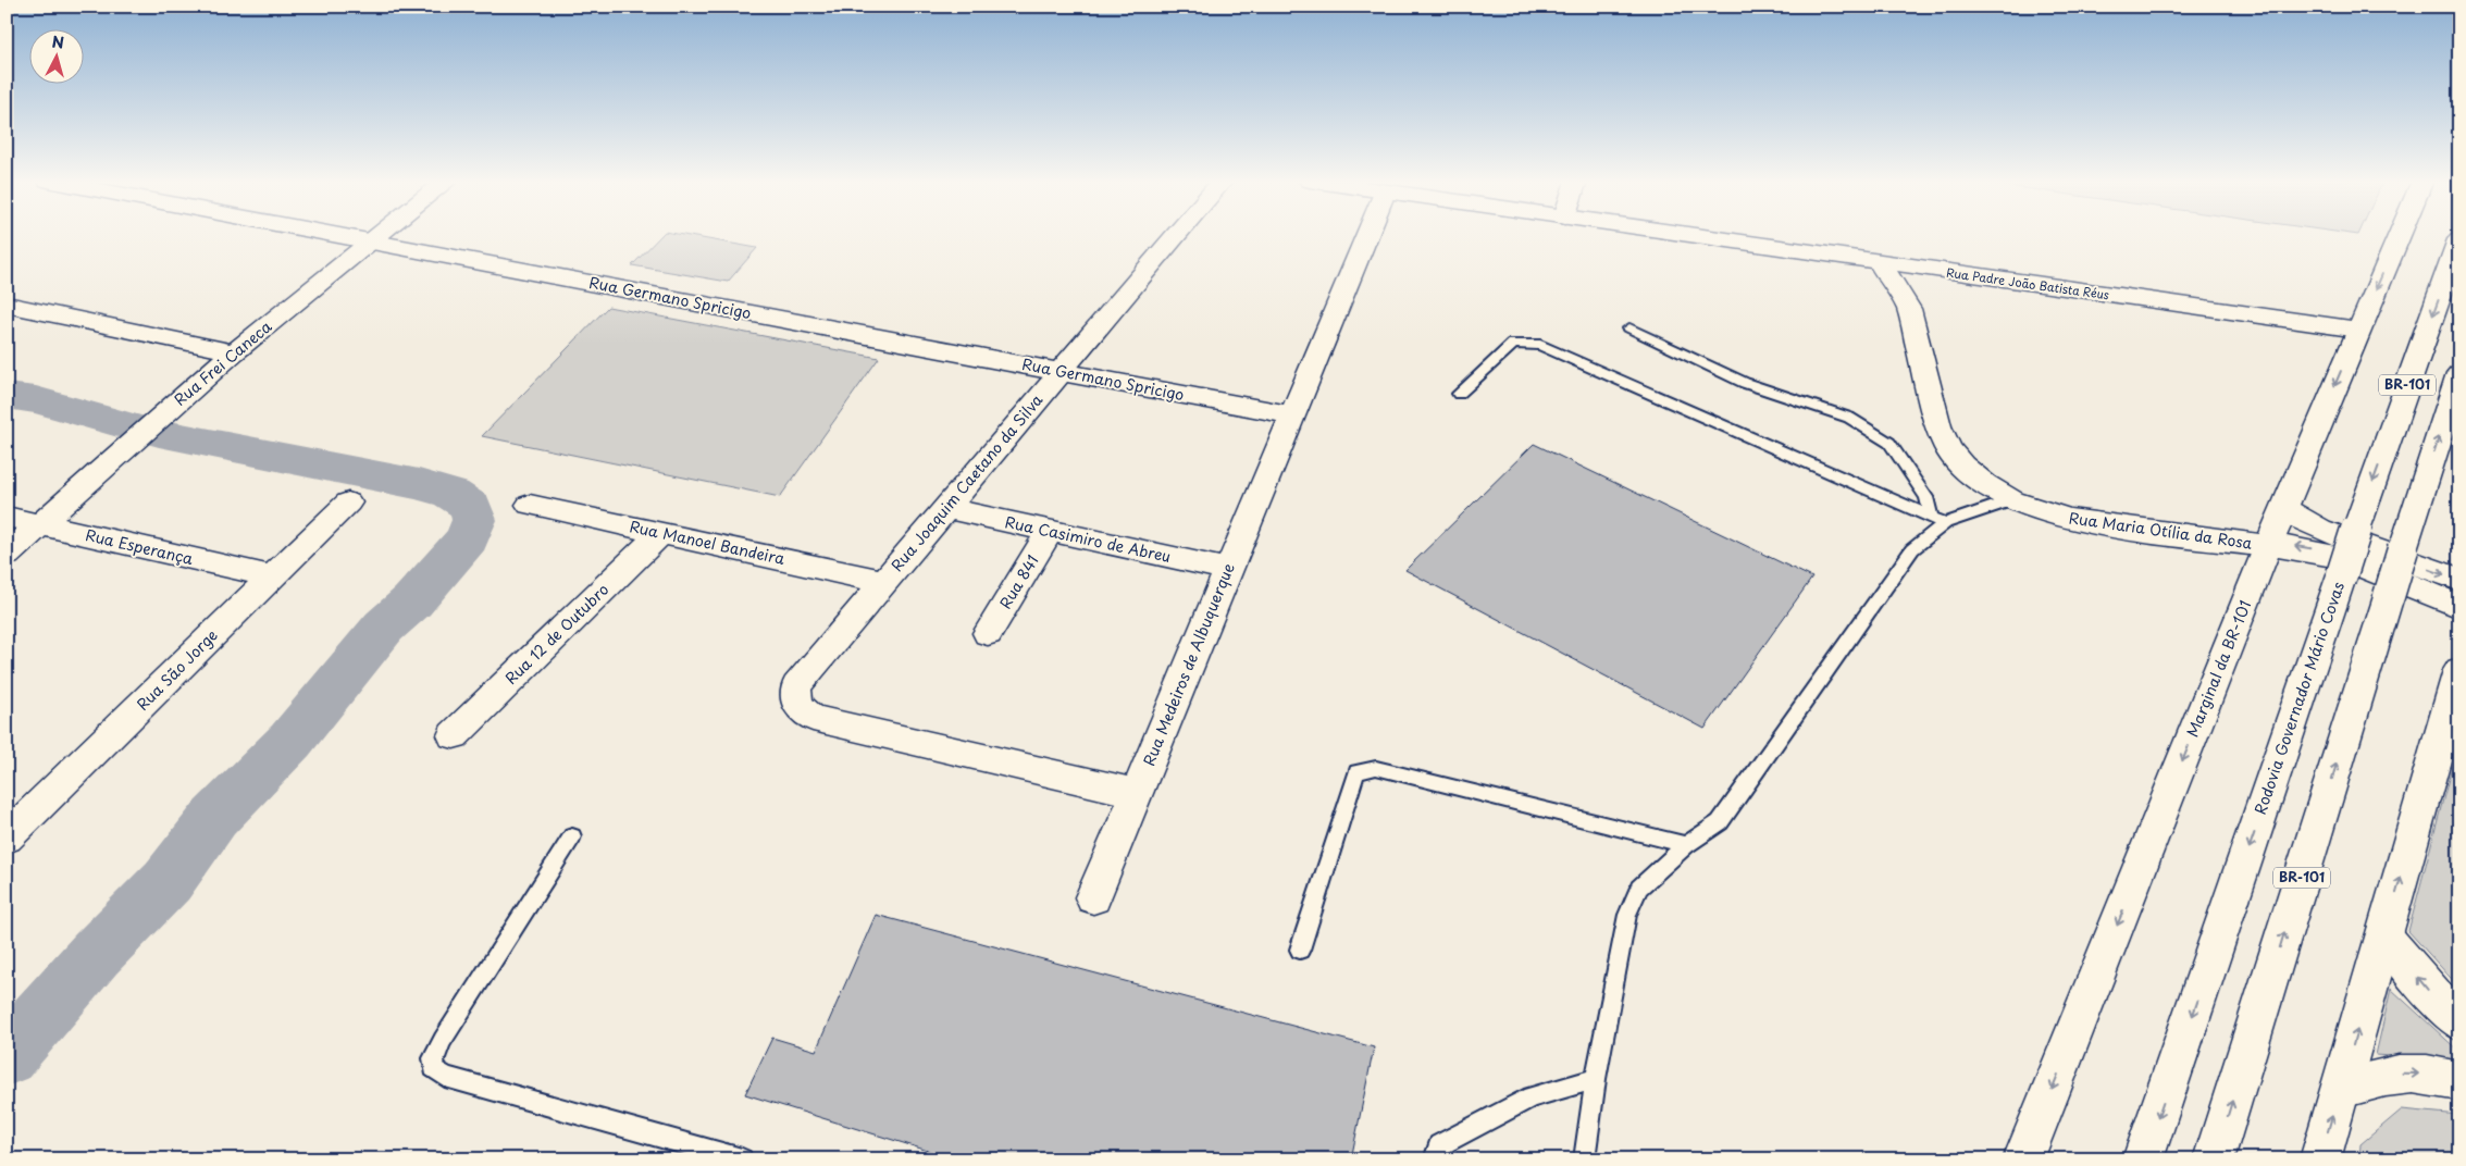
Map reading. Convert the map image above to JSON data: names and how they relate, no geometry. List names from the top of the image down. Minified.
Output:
{"streets":{"main road":["Rua Padre João Batista Réus","Rua Germano Spricigo","Rua Frei Caneca","BR-101","Rua Joaquim Caetano da Silva","Rua Maria Otília da Rosa","Rua Casimiro de Abreu","Rua Manoel Bandeira","Rua Esperança","Rua 841","Rua 12 de Outubro","Rua Medeiros de Albuquerque","Marginal da BR-101","Rua São Jorge","Rodovia Governador Mário Covas"]},"crossings":[["Rua Padre João Batista Réus","Rua Maria Otília da Rosa"],["Rua Padre João Batista Réus","Marginal da BR-101"],["Rua Germano Spricigo","Rua Frei Caneca"],["Rua Germano Spricigo","Rua Joaquim Caetano da Silva"],["Rua Germano Spricigo","Rua Medeiros de Albuquerque"],["Rua Frei Caneca","Rua Esperança"],["Rua Joaquim Caetano da Silva","Rua Casimiro de Abreu"],["Rua Joaquim Caetano da Silva","Rua Manoel Bandeira"],["Rua Joaquim Caetano da Silva","Rua Medeiros de Albuquerque"],["Rua Maria Otília da Rosa","Marginal da BR-101"],["Rua Casimiro de Abreu","Rua 841"],["Rua Casimiro de Abreu","Rua Medeiros de Albuquerque"],["Rua Manoel Bandeira","Rua 12 de Outubro"],["Rua Esperança","Rua São Jorge"]],"north":"top"}
